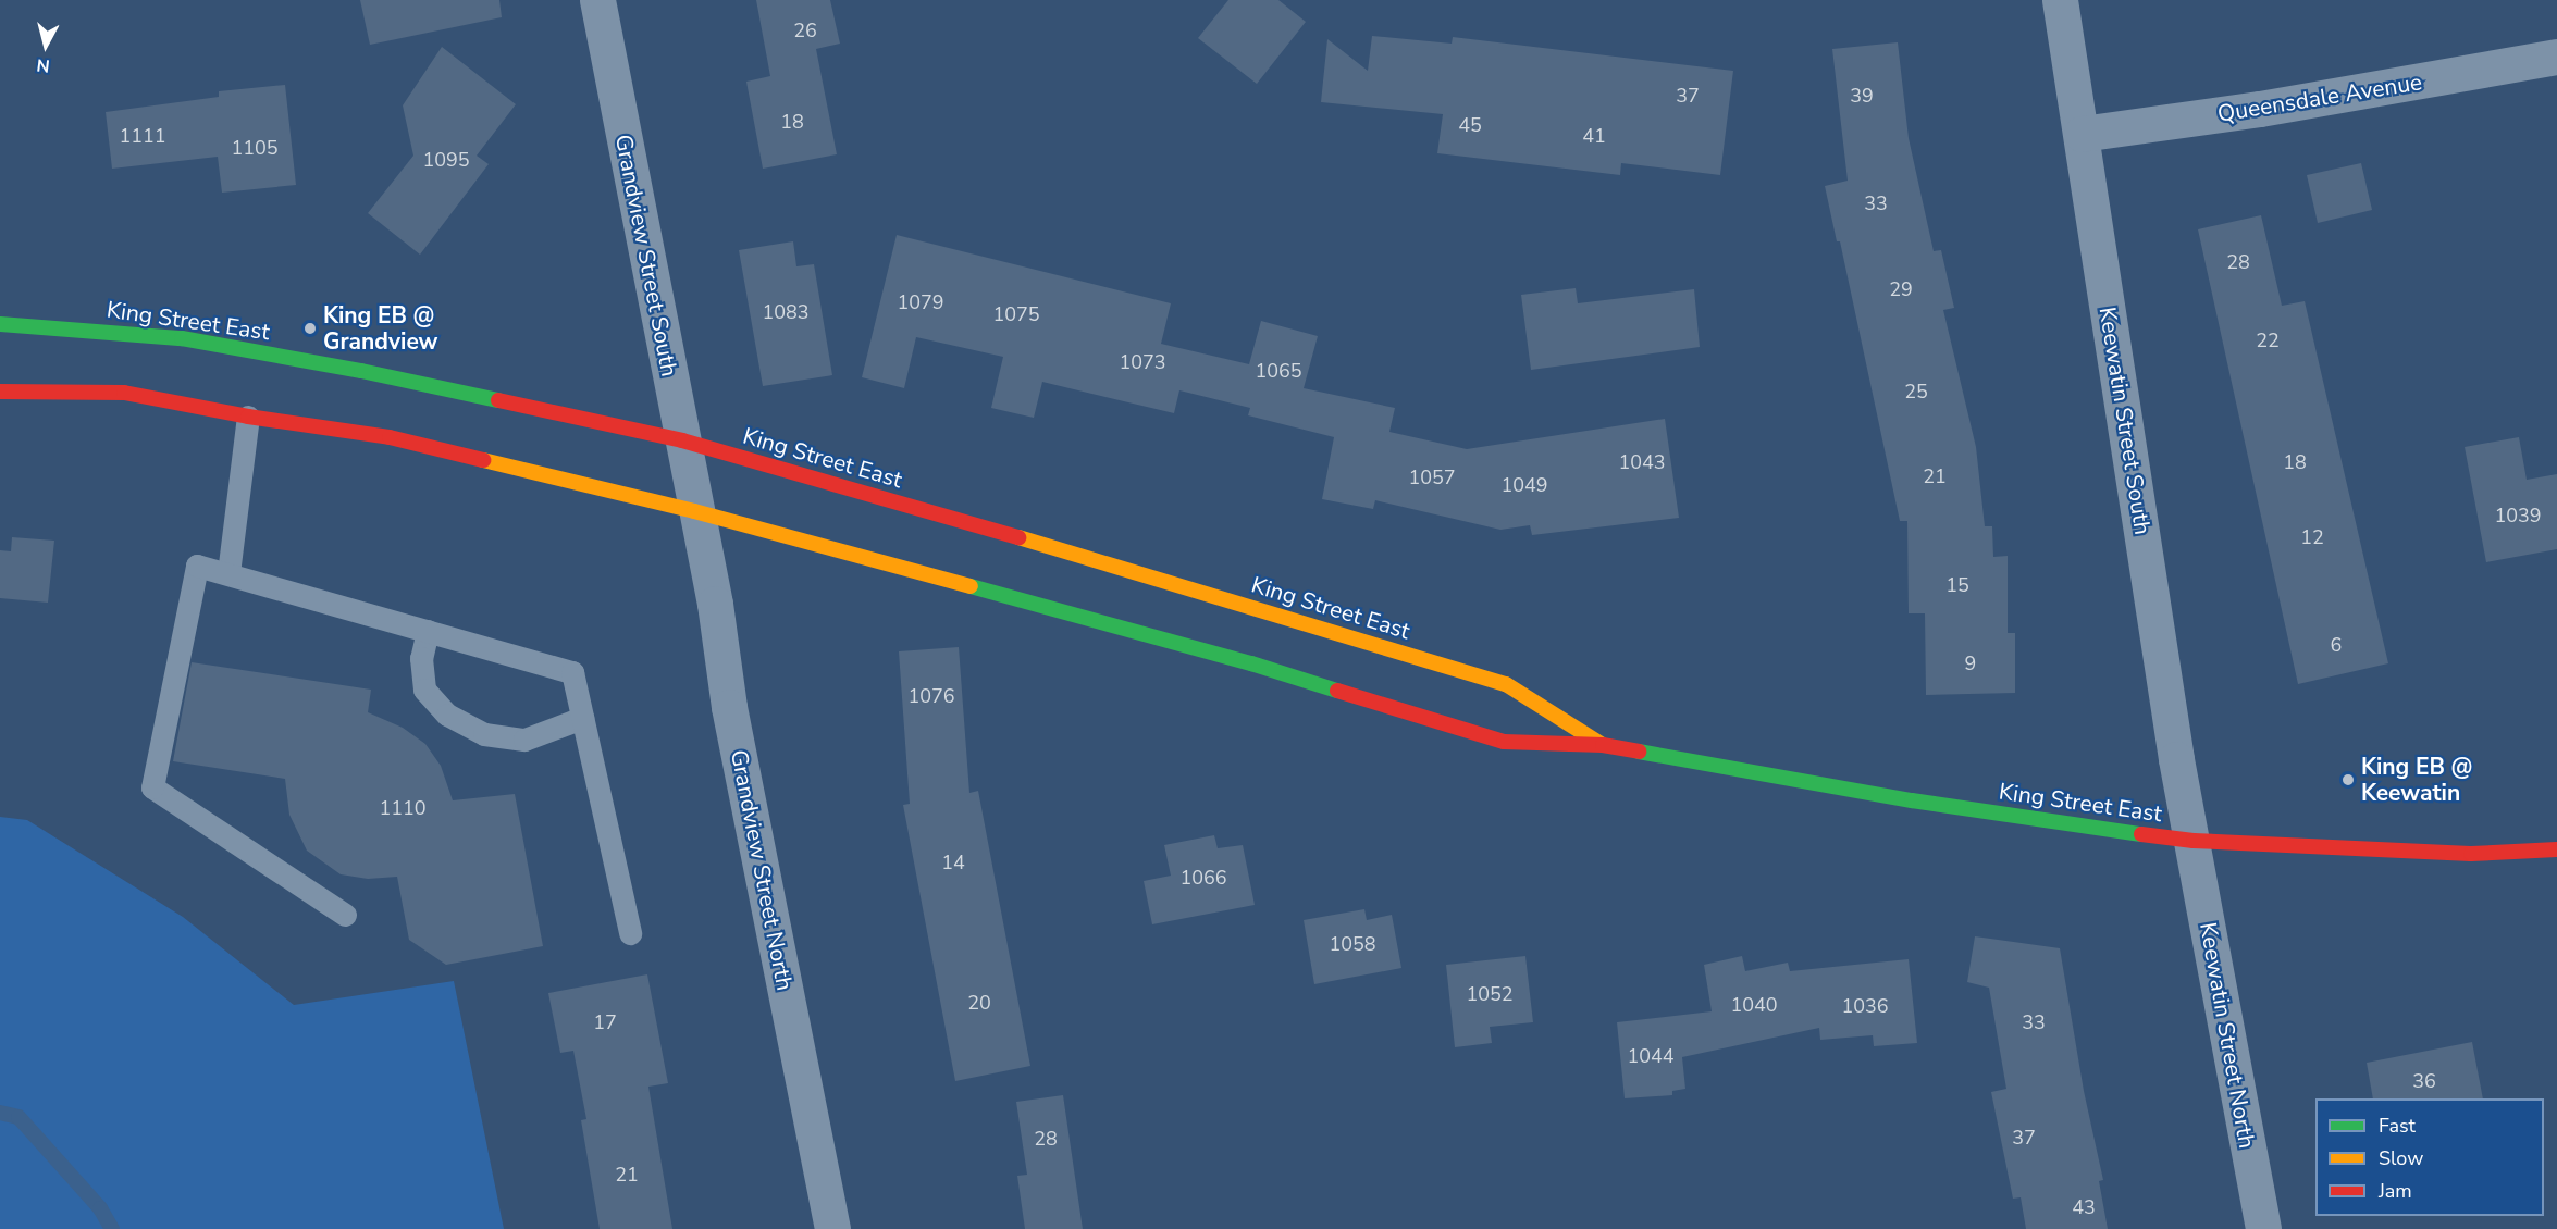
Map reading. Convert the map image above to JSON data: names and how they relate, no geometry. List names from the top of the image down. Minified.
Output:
{"streets":{"main road":["King Street East"],"street":["Queensdale Avenue","Grandview Street South","Keewatin Street South","Grandview Street North","Keewatin Street North"]},"crossings":[["Queensdale Avenue","Keewatin Street South"],["Grandview Street South","King Street East"],["Grandview Street South","Grandview Street North"],["King Street East","Keewatin Street South"],["King Street East","Grandview Street North"],["King Street East","Keewatin Street North"],["Keewatin Street South","Keewatin Street North"]],"places":["King EB @ Grandview","King EB @ Keewatin"],"house_numbers":["26","37","39","18","45","1111","41","1105","1095","33","28","29","1079","1083","1075","22","1073","1065","25","1043","18","21","1057","1049","1039","12","15","6","9","1076","1110","14","1066","1058","1052","20","1040","1036","17","33","1044","36","37","28","21","43"],"legend":["Fast","Slow","Jam"],"north":"bottom"}
